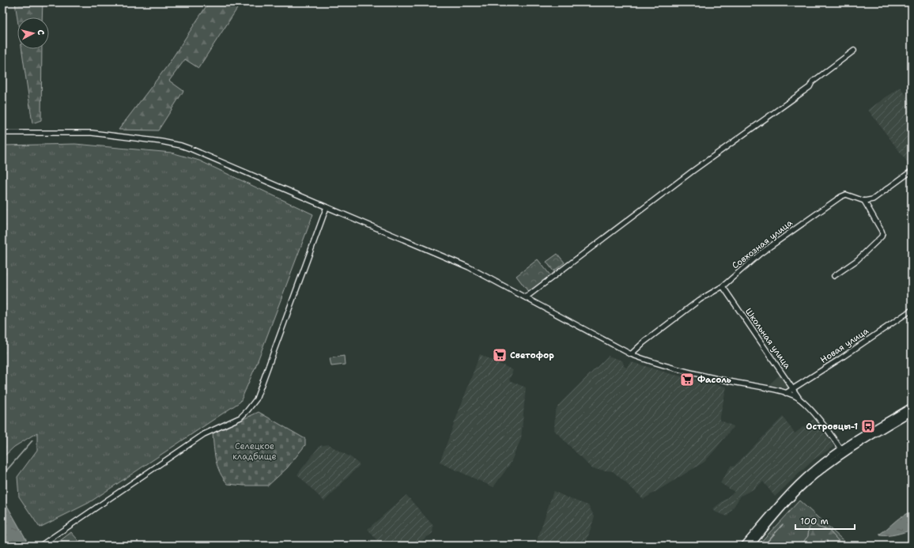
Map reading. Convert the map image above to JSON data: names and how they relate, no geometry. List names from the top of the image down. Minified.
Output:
{"streets":{"street":["Совхозная улица","Школьная улица","Новая улица"]},"crossings":[["Совхозная улица","Школьная улица"],["Школьная улица","Новая улица"]],"parks":["Селецкое кладбище"],"places":{"supermarket":["Светофор","Фасоль"],"bus stop":["Островцы-1"]},"scale_bar":"100 m","north":"right"}
